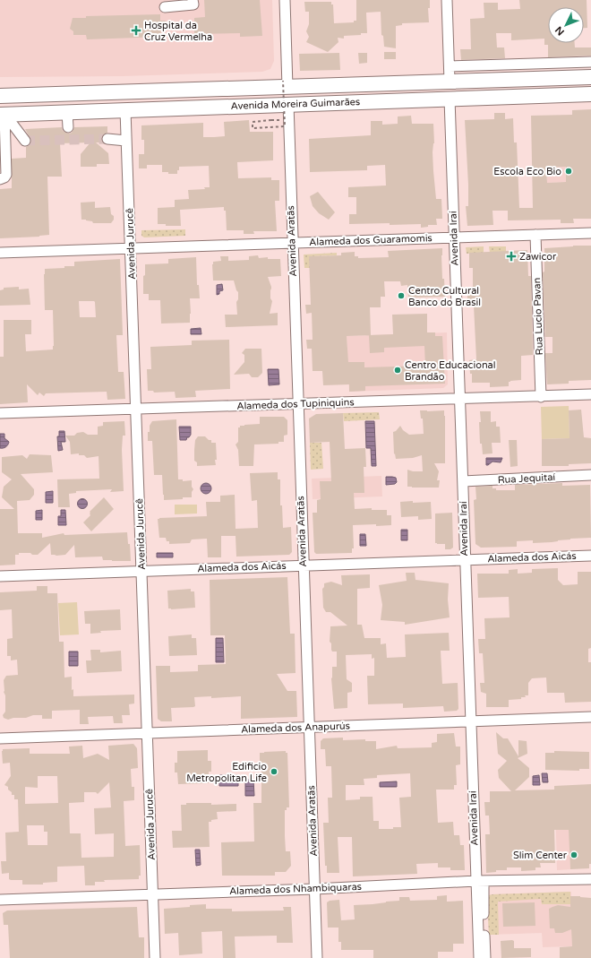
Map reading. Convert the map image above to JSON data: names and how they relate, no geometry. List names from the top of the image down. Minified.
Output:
{"streets":{"highway":["Avenida Moreira Guimarães"],"street":["Avenida Iraí","Alameda dos Guaramomis","Avenida Aratãs","Avenida Jurucê","Rua Lucio Pavan","Alameda dos Tupiniquins","Rua Jequitaí","Alameda dos Aicás","Alameda dos Anapurús","Alameda dos Nhambiquaras"]},"crossings":[["Avenida Moreira Guimarães","Avenida Iraí"],["Avenida Moreira Guimarães","Avenida Aratãs"],["Avenida Moreira Guimarães","Avenida Jurucê"],["Avenida Iraí","Alameda dos Guaramomis"],["Avenida Iraí","Alameda dos Tupiniquins"],["Avenida Iraí","Rua Jequitaí"],["Avenida Iraí","Alameda dos Aicás"],["Avenida Iraí","Alameda dos Anapurús"],["Avenida Iraí","Alameda dos Nhambiquaras"],["Alameda dos Guaramomis","Avenida Aratãs"],["Alameda dos Guaramomis","Avenida Jurucê"],["Alameda dos Guaramomis","Rua Lucio Pavan"],["Avenida Aratãs","Alameda dos Tupiniquins"],["Avenida Aratãs","Alameda dos Aicás"],["Avenida Aratãs","Alameda dos Anapurús"],["Avenida Aratãs","Alameda dos Nhambiquaras"],["Avenida Jurucê","Alameda dos Tupiniquins"],["Avenida Jurucê","Alameda dos Aicás"],["Avenida Jurucê","Alameda dos Anapurús"],["Avenida Jurucê","Alameda dos Nhambiquaras"],["Rua Lucio Pavan","Alameda dos Tupiniquins"]],"places":{"health":["Hospital da Cruz Vermelha","Zawicor"],"other":["Escola Eco Bio","Centro Cultural Banco do Brasil","Centro Educacional Brandão","Edificio Metropolitan Life","Slim Center"]},"north":"bottom left"}
